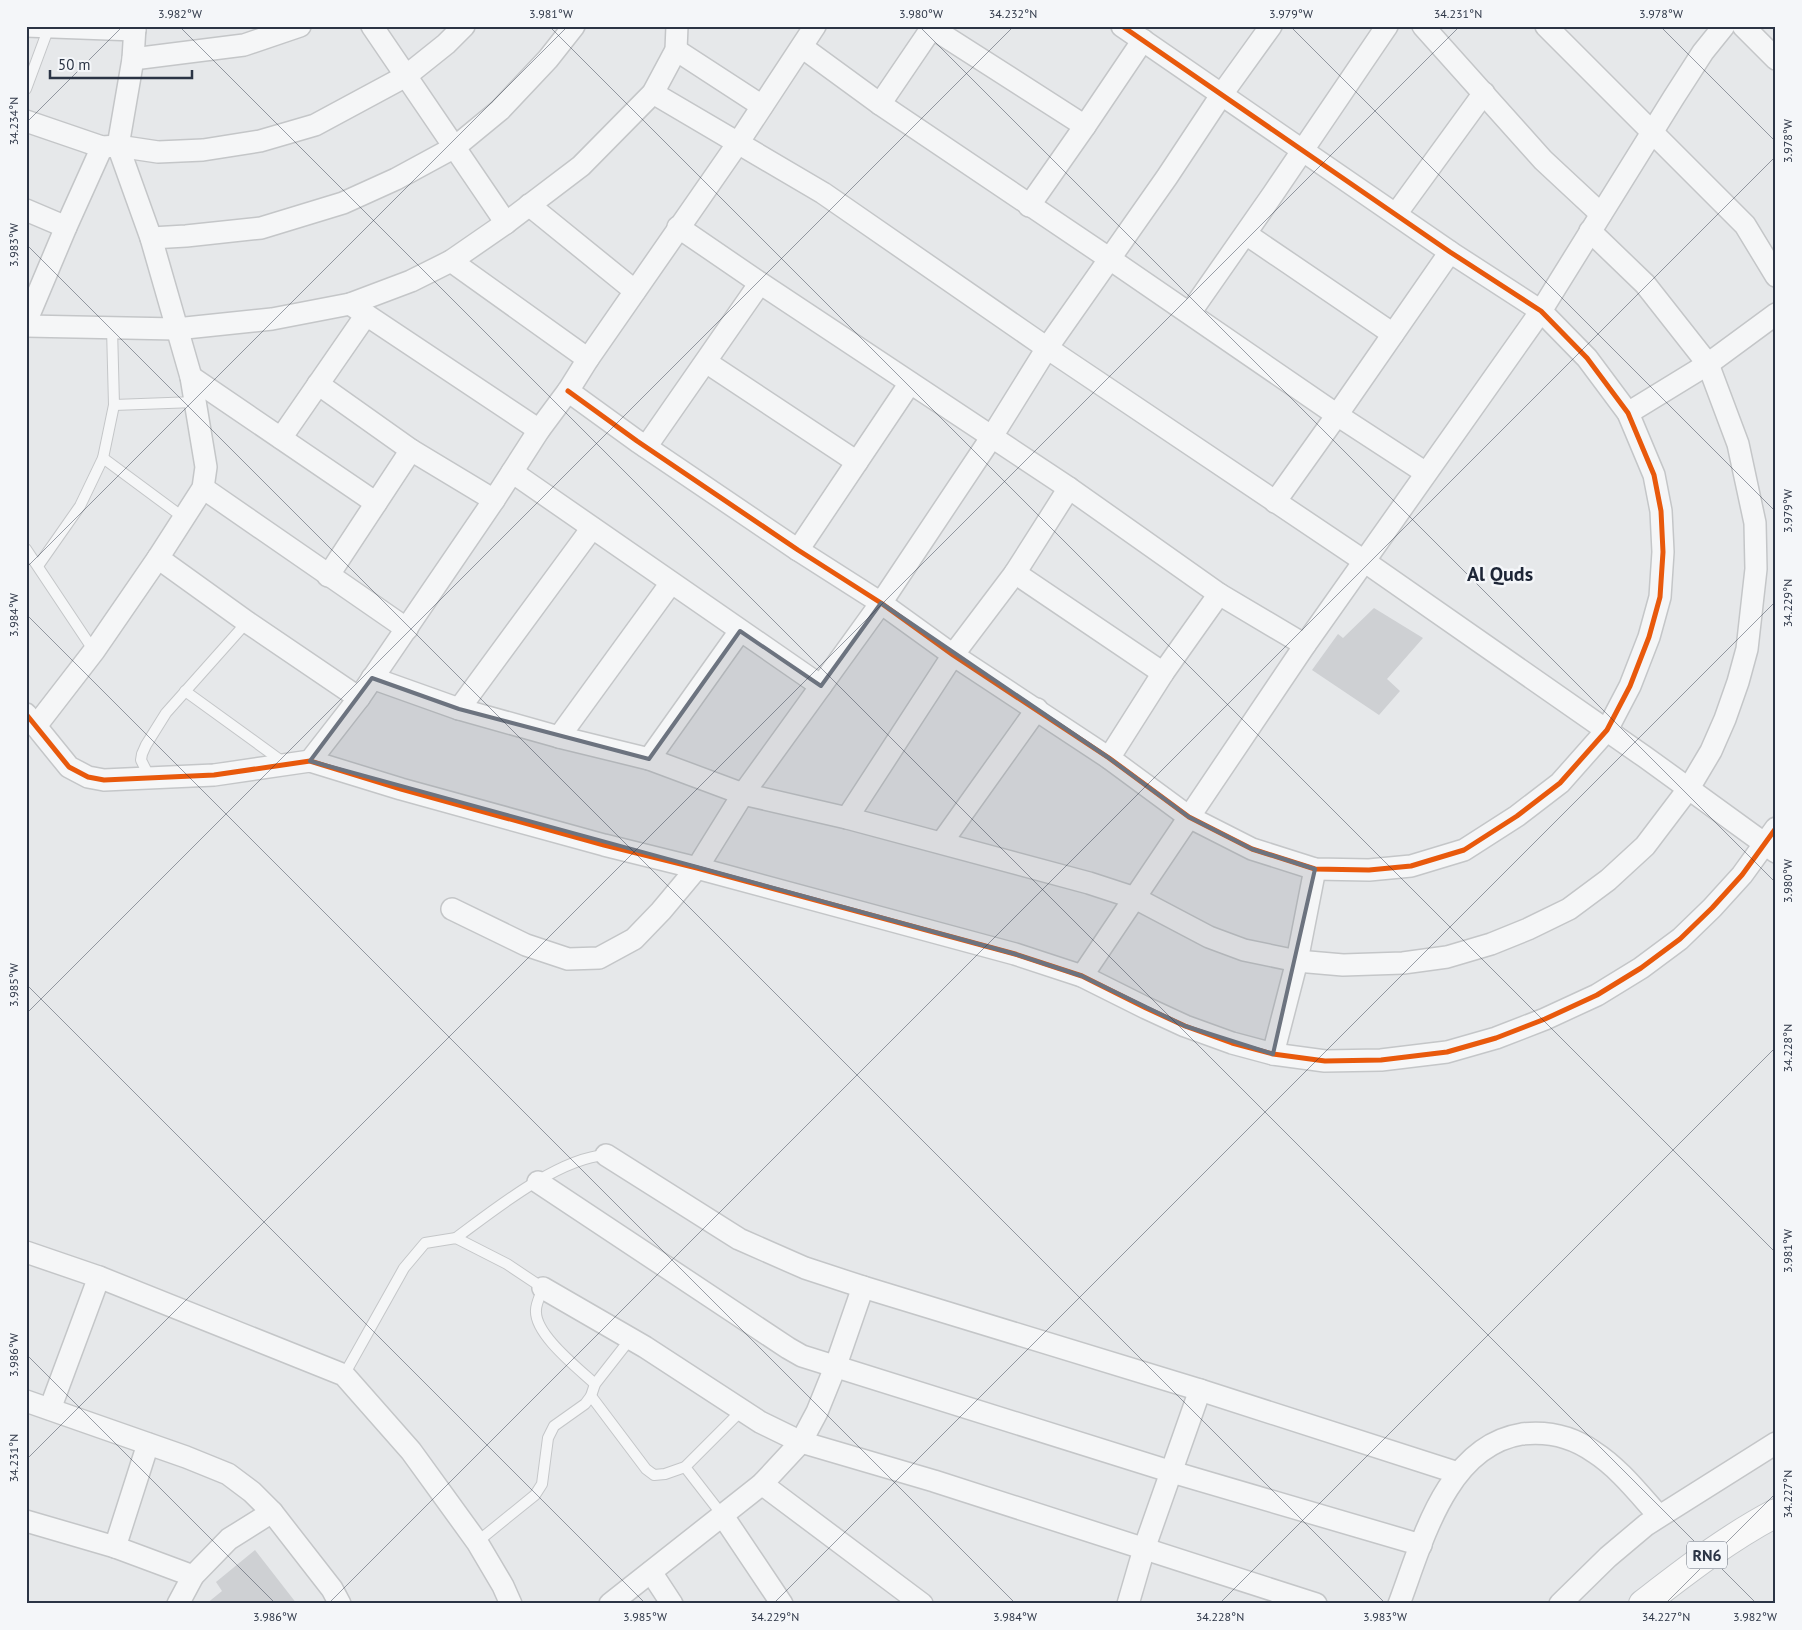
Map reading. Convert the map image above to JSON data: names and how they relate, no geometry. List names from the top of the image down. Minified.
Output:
{"streets":{"main road":["RN6"]},"districts":["Al Quds"],"scale_bar":"50 m","coordinates":["3.982°W","3.981°W","3.980°W","34.232°N","3.979°W","34.231°N","3.978°W","34.234°N","3.983°W","34.229°N","3.984°W","3.985°W","34.228°N","3.986°W","34.227°N"]}
